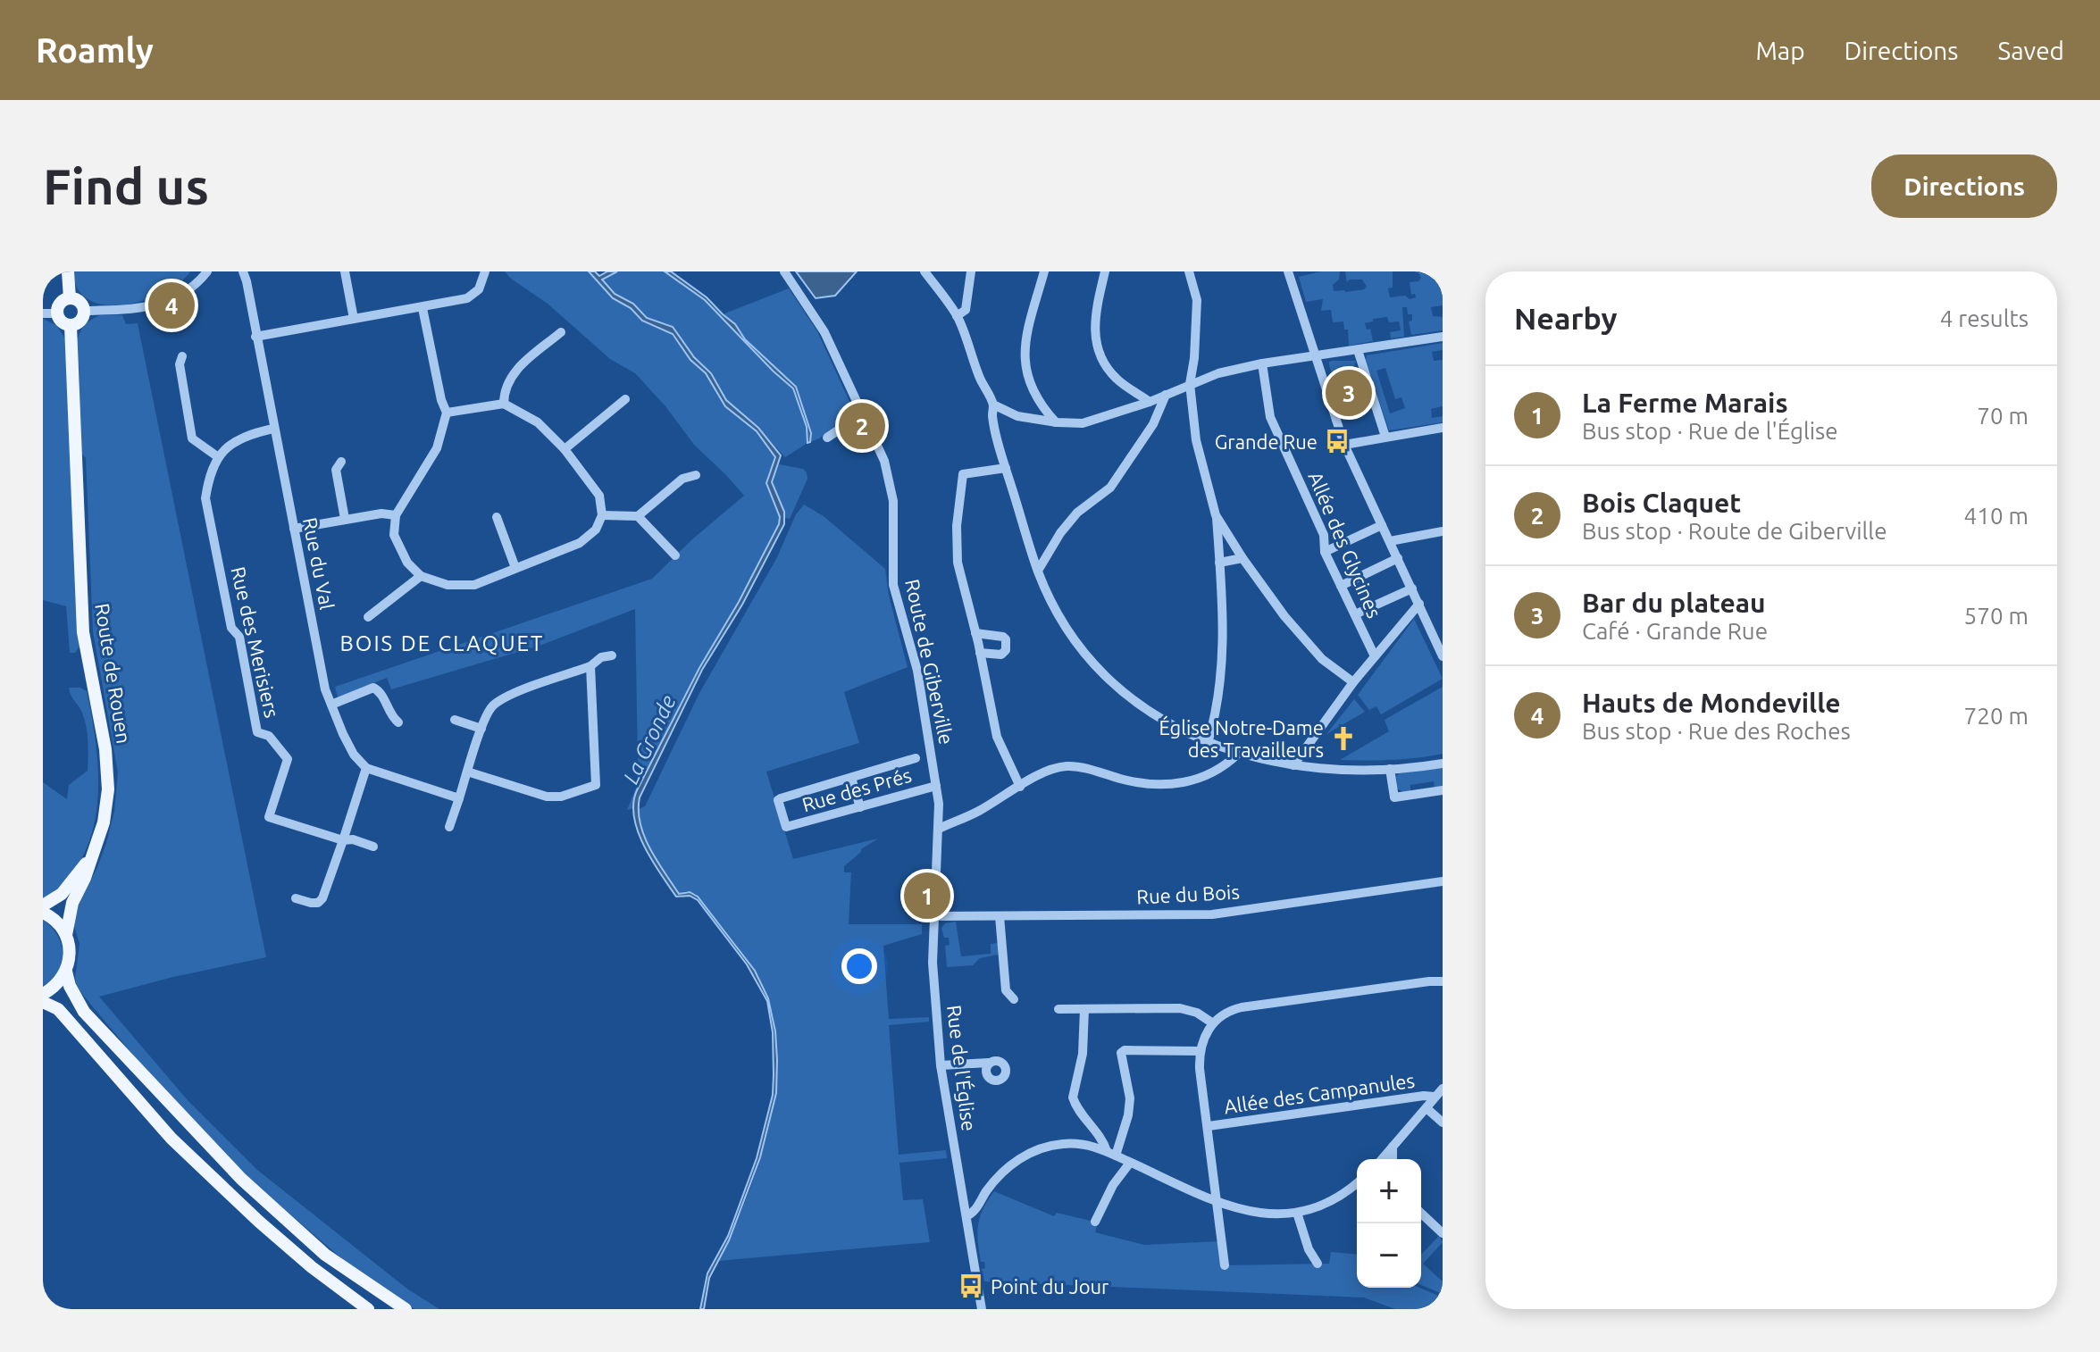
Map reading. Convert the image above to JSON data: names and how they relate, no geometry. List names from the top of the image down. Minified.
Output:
{"streets":{"main road":["Route de Rouen"],"street":["Allée des Glycines","Rue du Val","Rue des Merisiers","Route de Giberville","Rue des Prés","Rue du Bois","Rue de l'Église","Allée des Campanules"]},"crossings":[["Route de Giberville","Rue des Prés"],["Route de Giberville","Rue de l'Église"],["Rue du Bois","Rue de l'Église"]],"districts":["BOIS DE CLAQUET"],"water":["La Gronde"],"places":{"bus stop":["Grande Rue","Point du Jour"],"church":["Église Notre-Dame des Travailleurs"]},"page":{"header":"Roamly","nav":["Map","Directions","Saved"],"buttons":"Directions","title":"Find us","heading":["Nearby","4 results"],"pins":["4","3","2","1"],"list":[{"mark":"1","name":"La Ferme Marais","note":"Bus stop · Rue de l'Église","value":"70 m"},{"mark":"2","name":"Bois Claquet","note":"Bus stop · Route de Giberville","value":"410 m"},{"mark":"3","name":"Bar du plateau","note":"Café · Grande Rue","value":"570 m"},{"mark":"4","name":"Hauts de Mondeville","note":"Bus stop · Rue des Roches","value":"720 m"}],"map_buttons":["+","−"]}}
